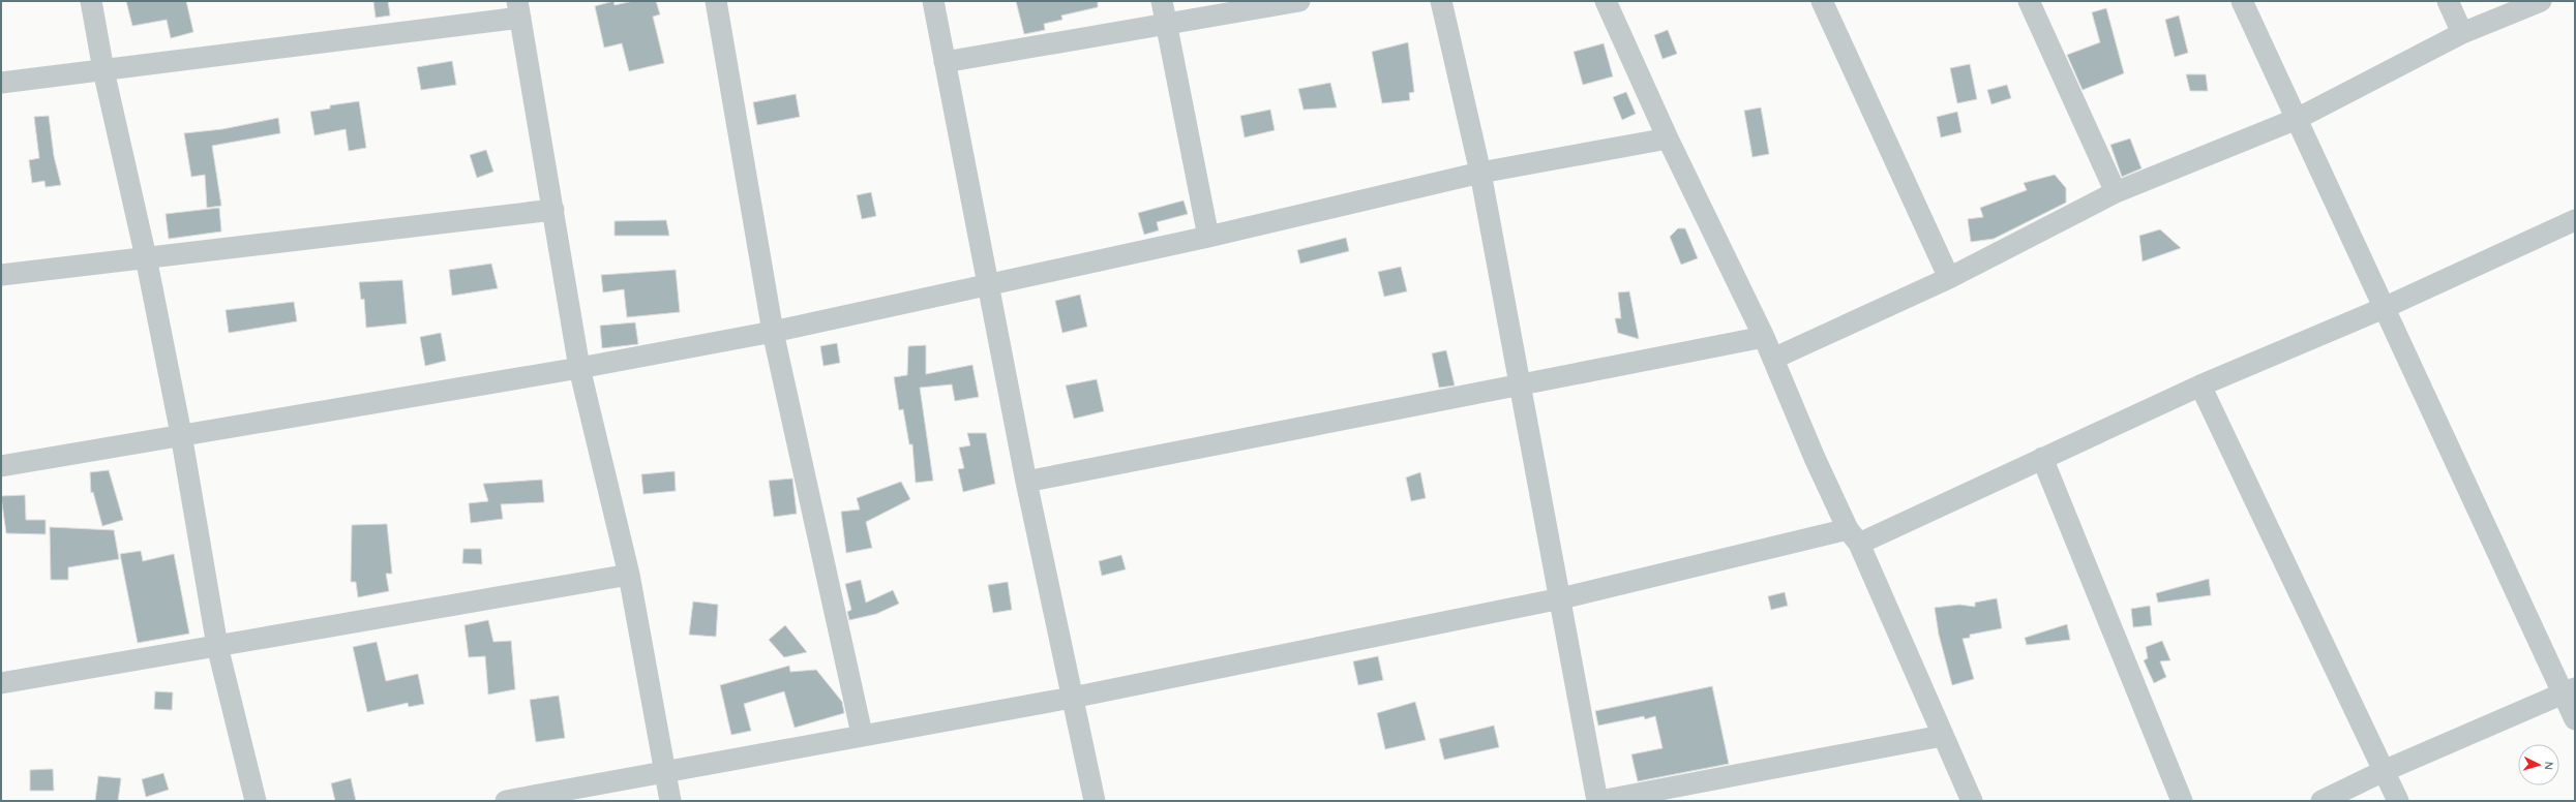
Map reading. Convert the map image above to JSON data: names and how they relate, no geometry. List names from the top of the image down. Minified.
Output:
{"north":"right"}
